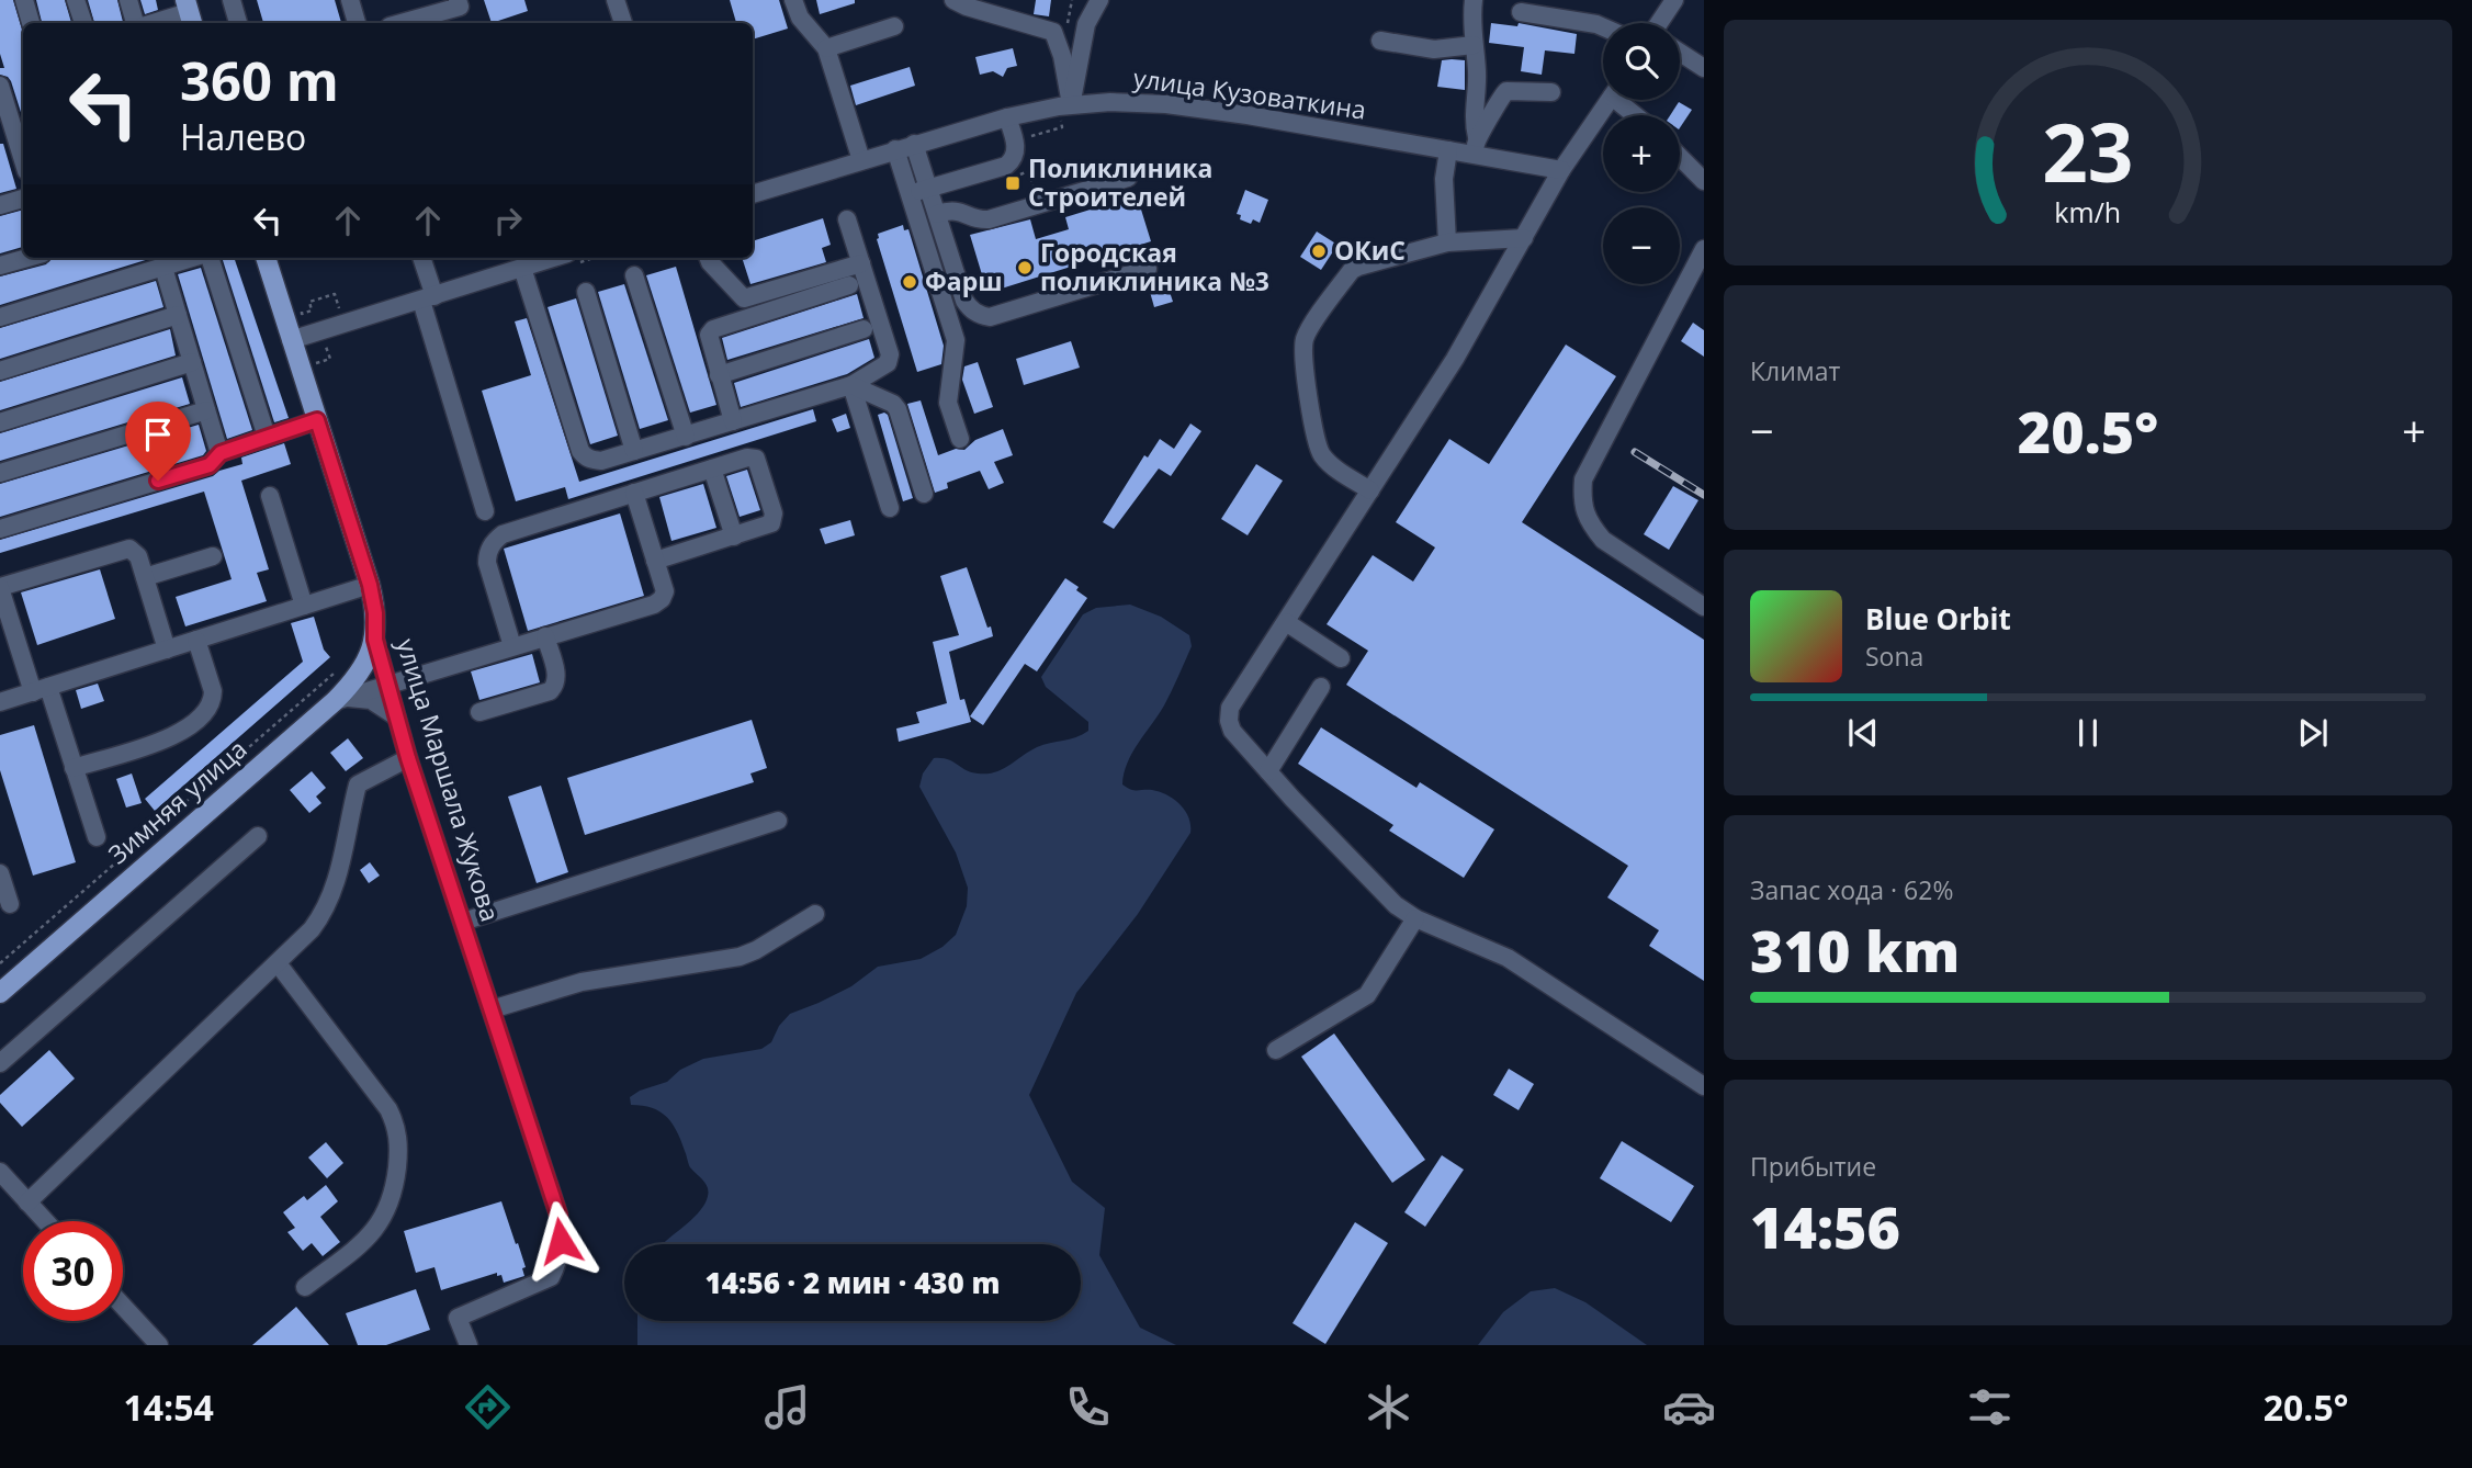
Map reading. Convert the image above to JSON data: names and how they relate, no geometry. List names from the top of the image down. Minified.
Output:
{"streets":{"main road":["улица Маршала Жукова","Зимняя улица"],"street":["улица Кузоваткина"]},"crossings":[["улица Маршала Жукова","Зимняя улица"]],"places":{"transit":["Поликлиника Строителей"],"other":["ОКиС","Городская поликлиника №3","Фарш"]},"page":{"map_buttons":["+","−"],"turn":["360 m","Налево"],"tile":["Климат",["Запас хода · 62%","310 km"],["Прибытие","14:56"]],"heat":["−","20.5°","+"],"song":["Blue Orbit","Sona"],"limit":"30","trip":"14:56 · 2 мин · 430 m","tabs":["14:54","20.5°"],"gauge":["23","km/h"]}}
